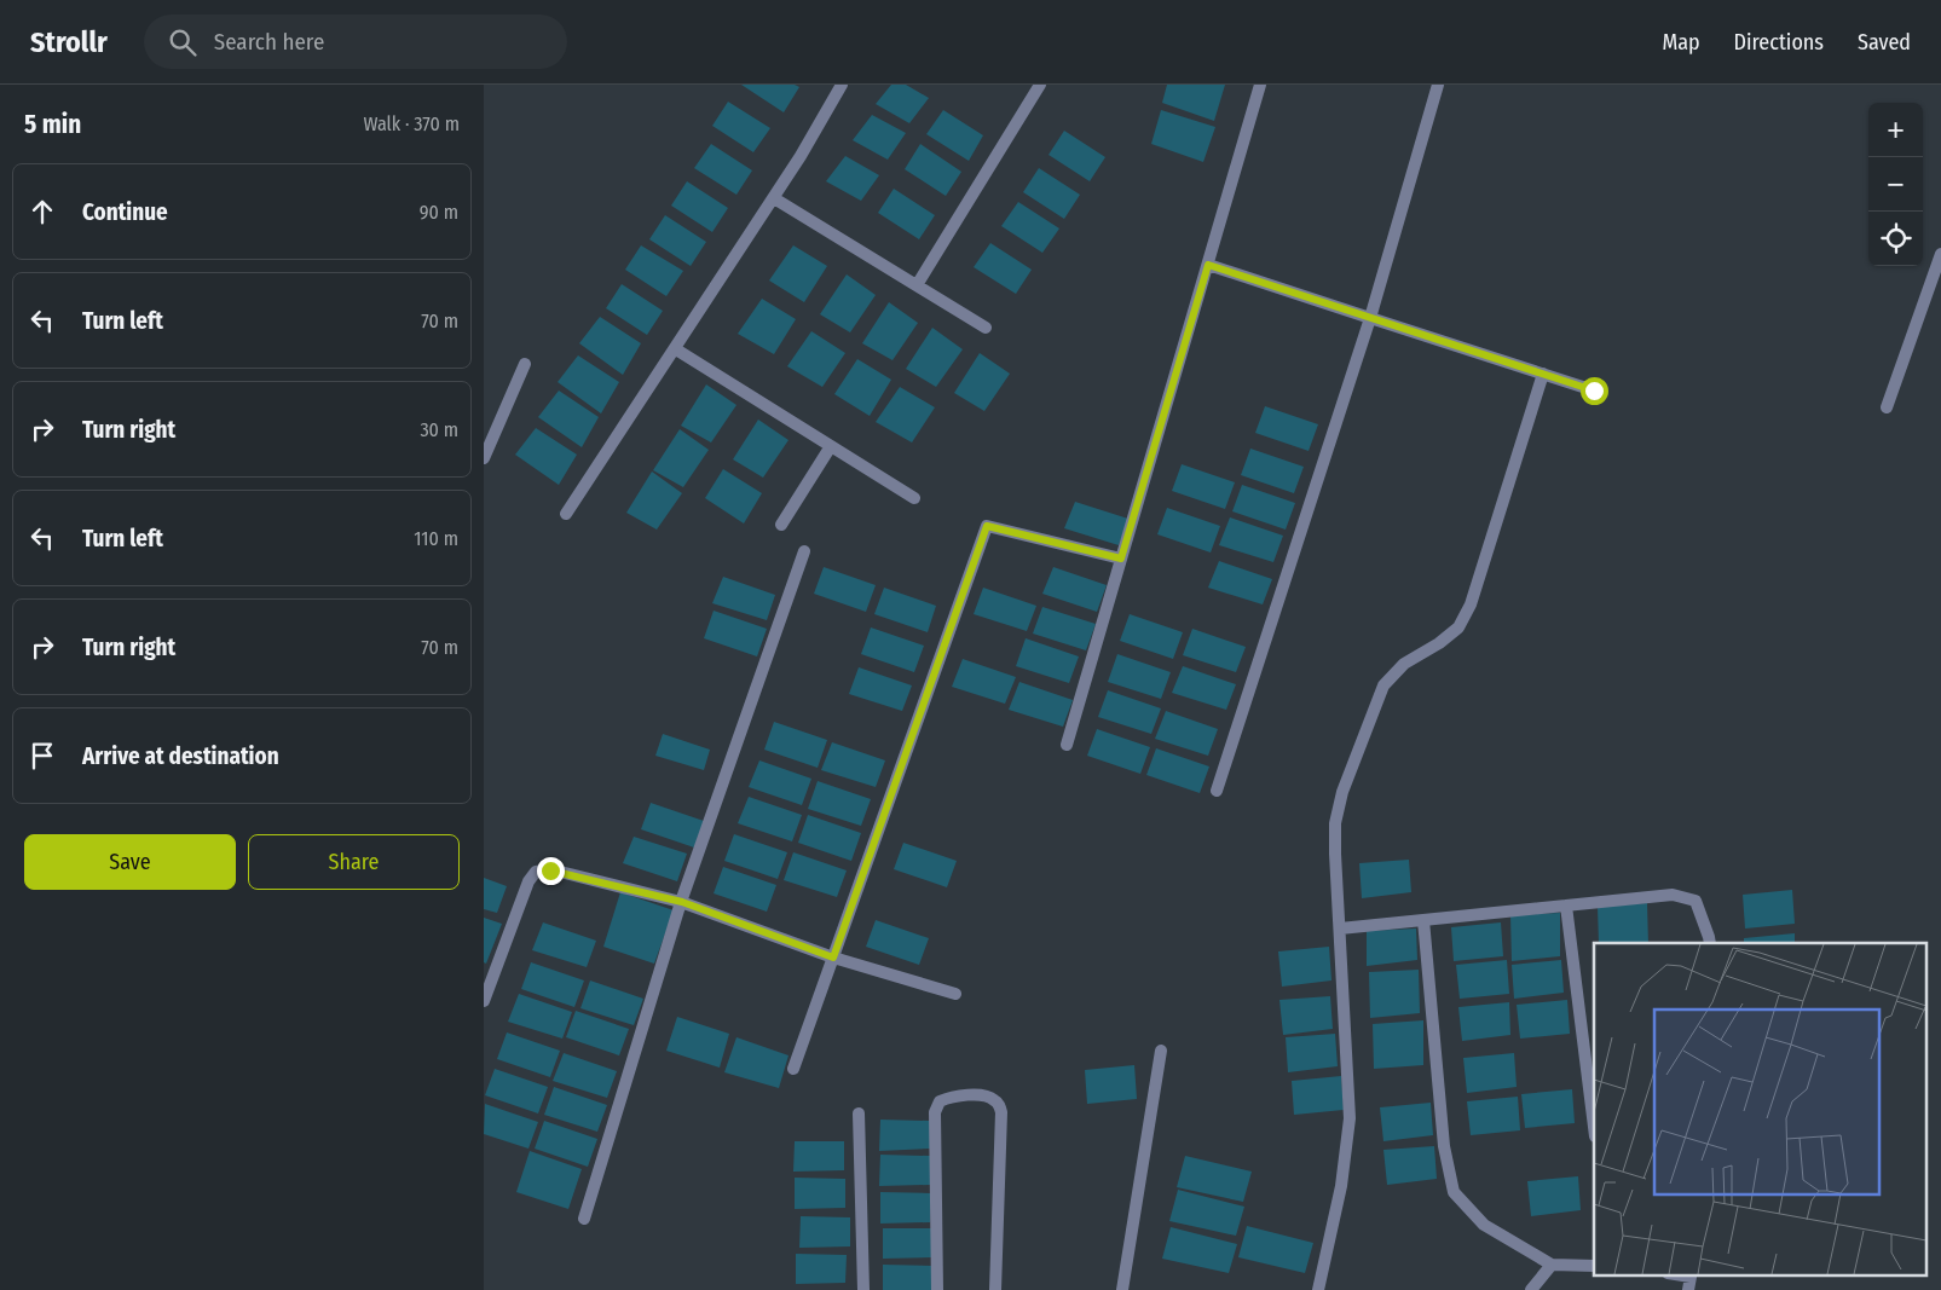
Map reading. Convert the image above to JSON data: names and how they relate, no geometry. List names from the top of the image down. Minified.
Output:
{"page":{"header":"Strollr","search":"Search here","nav":["Map","Directions","Saved"],"heading":["5 min","Walk · 370 m"],"map_buttons":["+","−"],"list":[["Continue","90 m"],["Turn left","70 m"],["Turn right","30 m"],["Turn left","110 m"],["Turn right","70 m"],"Arrive at destination"],"buttons":["Save","Share"]}}
